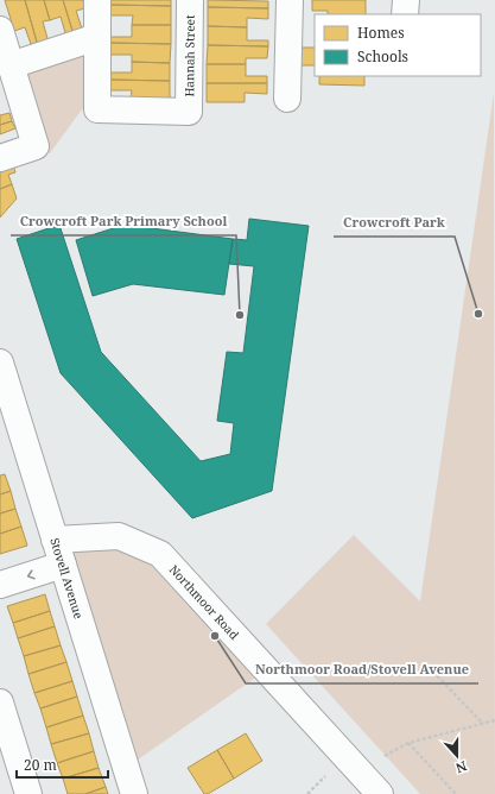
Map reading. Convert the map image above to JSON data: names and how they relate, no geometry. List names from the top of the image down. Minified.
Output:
{"streets":{"street":["Hannah Street","Stovell Avenue","Northmoor Road"]},"crossings":[["Stovell Avenue","Northmoor Road"]],"places":["Crowcroft Park","Crowcroft Park Primary School","Northmoor Road/Stovell Avenue"],"legend":["Homes","Schools"],"scale_bar":"20 m","north":"bottom"}
